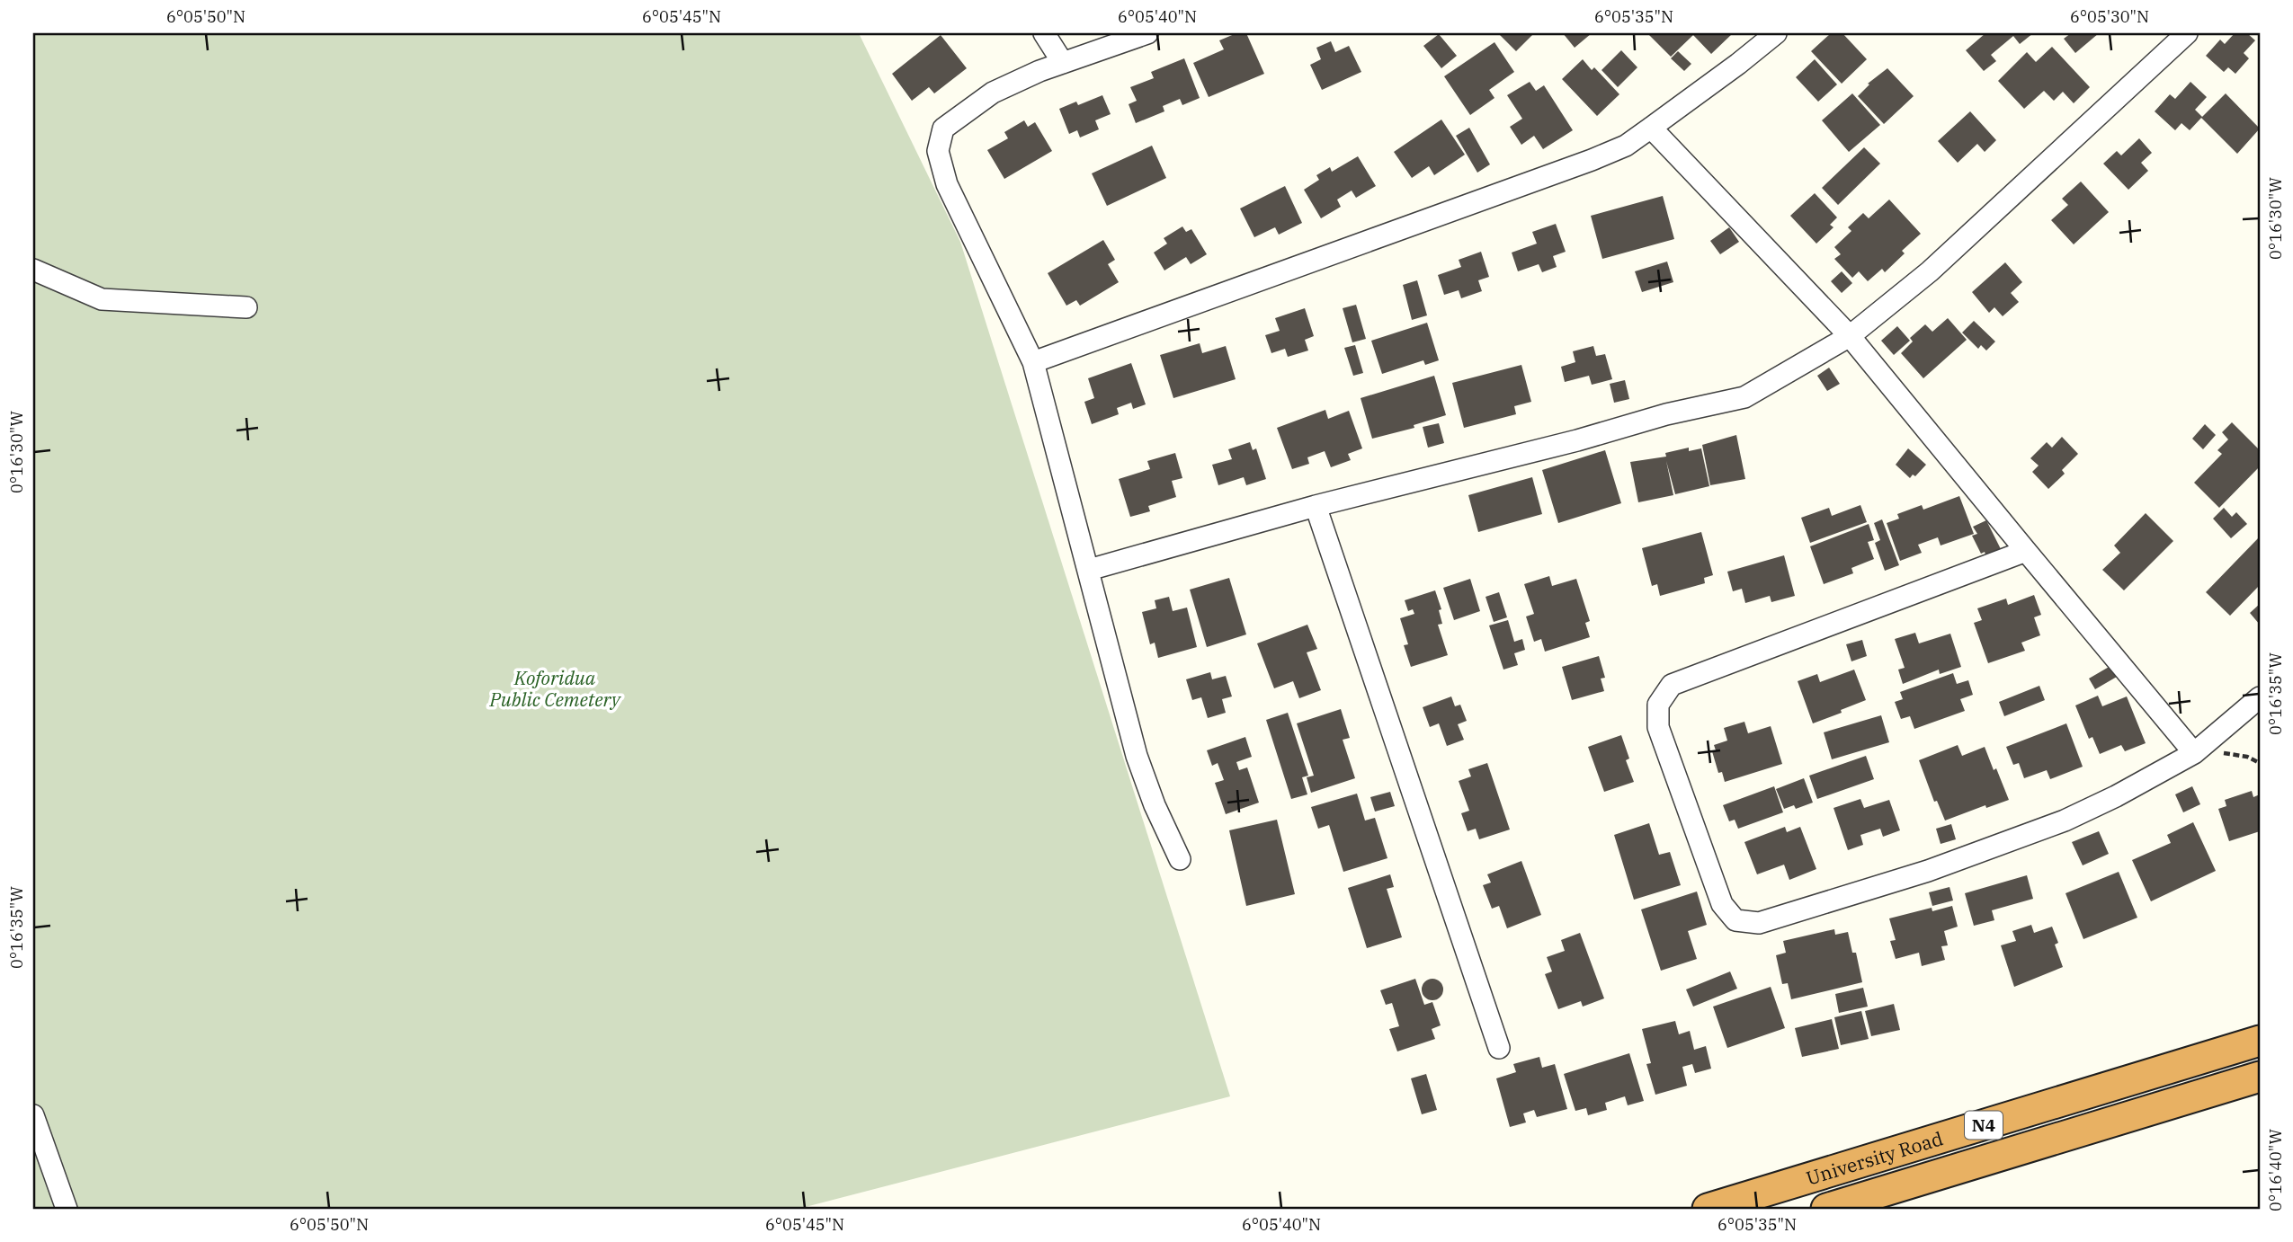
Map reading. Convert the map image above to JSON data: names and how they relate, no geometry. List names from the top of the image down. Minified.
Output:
{"streets":{"highway":["N4","University Road"]},"parks":["Koforidua Public Cemetery"],"coordinates":["6°05'50\"N","6°05'45\"N","6°05'40\"N","6°05'35\"N","6°05'30\"N","0°16'30\"W","0°16'35\"W","0°16'40\"W"]}
